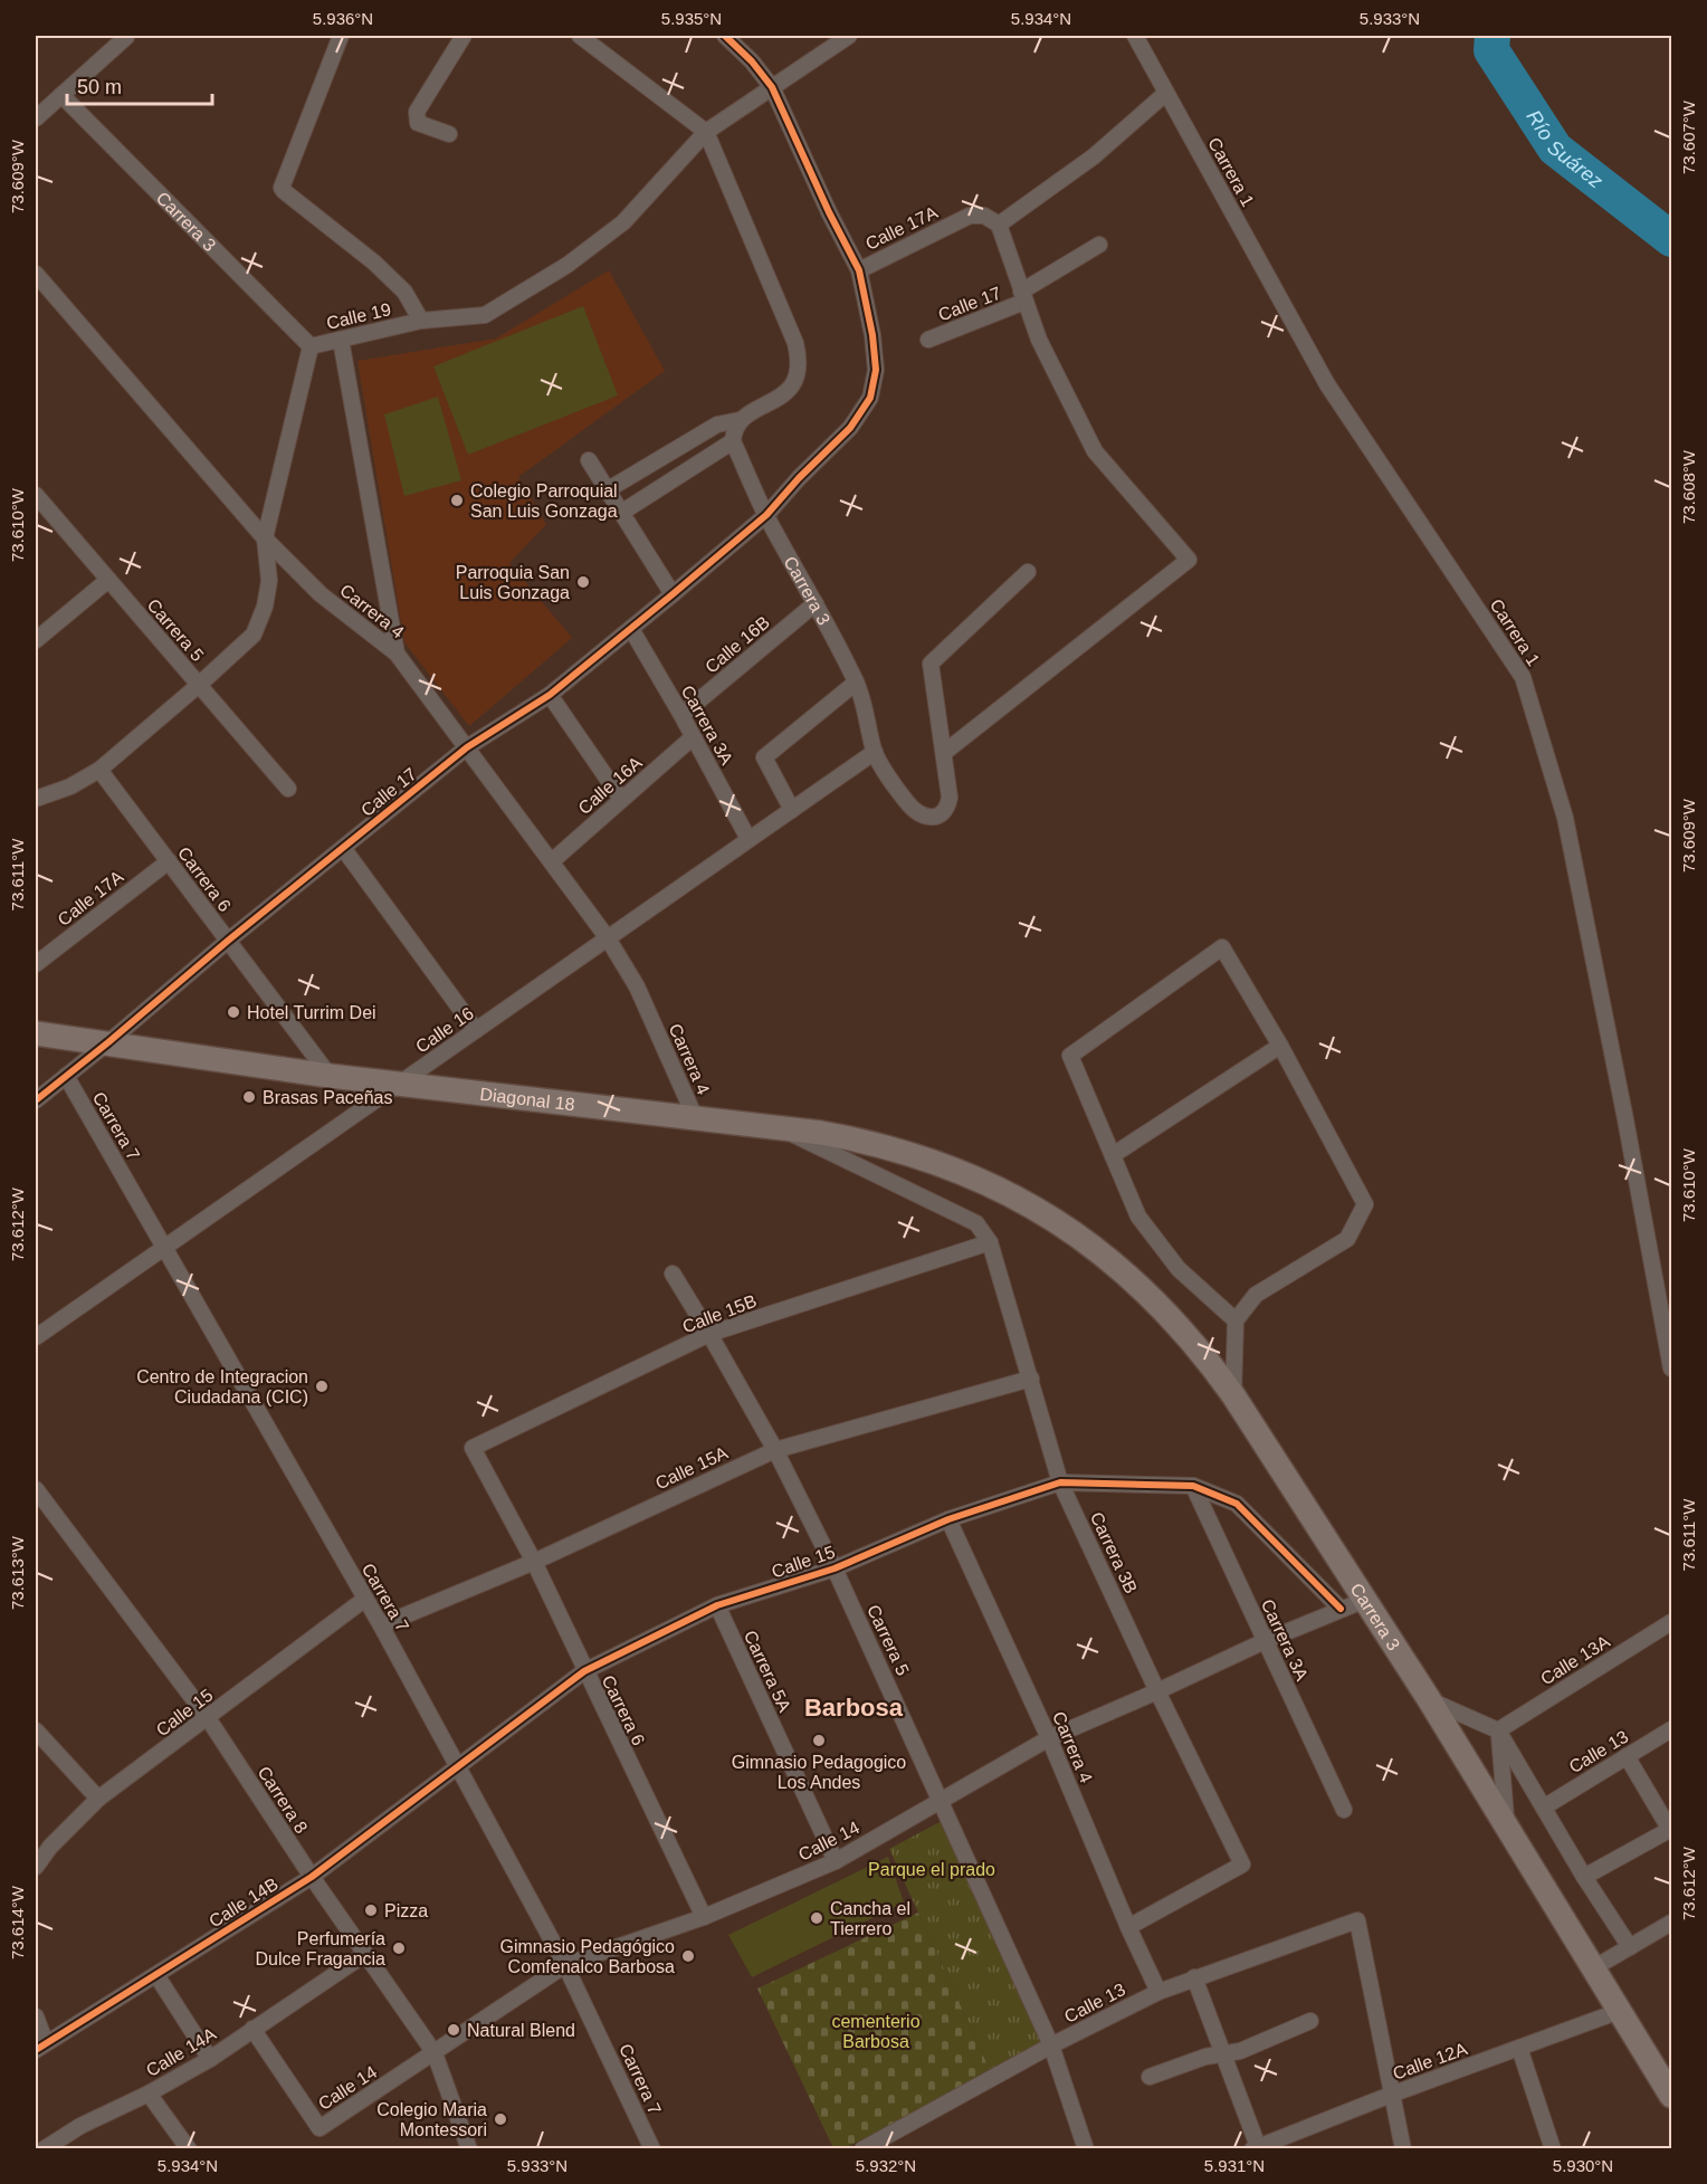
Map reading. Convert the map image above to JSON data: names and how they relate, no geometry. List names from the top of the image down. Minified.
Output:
{"streets":{"main road":["Carrera 3","Diagonal 18"],"street":["Carrera 1","Calle 17A","Calle 17","Calle 19","Carrera 4","Carrera 5","Calle 16B","Carrera 3A","Calle 16A","Carrera 6","Calle 16","Carrera 7","Calle 15B","Calle 15A","Carrera 3B","Calle 15","Calle 13A","Carrera 5A","Calle 13","Carrera 8","Calle 14","Calle 14B","Calle 14A","Calle 12A"]},"crossings":[["Carrera 3","Calle 17"],["Carrera 3","Calle 19"],["Carrera 3","Calle 16B"],["Carrera 3","Carrera 3A"],["Carrera 3","Calle 16"],["Carrera 3","Diagonal 18"],["Carrera 3","Calle 14"],["Carrera 3","Calle 12A"],["Calle 17A","Calle 17"],["Calle 17A","Carrera 6"],["Calle 17","Calle 19"],["Calle 17","Carrera 4"],["Calle 17","Carrera 3A"],["Calle 17","Carrera 6"],["Calle 17","Diagonal 18"],["Calle 17","Carrera 7"],["Calle 19","Carrera 4"],["Calle 19","Carrera 5"],["Calle 19","Carrera 6"],["Carrera 4","Calle 16A"],["Carrera 4","Calle 16"],["Carrera 4","Diagonal 18"],["Carrera 4","Carrera 3B"],["Carrera 4","Calle 15"],["Carrera 4","Calle 13"],["Carrera 4","Calle 14"],["Carrera 5","Calle 15B"],["Carrera 5","Calle 15A"],["Carrera 5","Calle 15"],["Carrera 5","Calle 13"],["Carrera 5","Calle 14"],["Calle 16B","Carrera 3A"],["Carrera 3A","Calle 16A"],["Carrera 3A","Calle 16"],["Carrera 3A","Calle 15"],["Carrera 3A","Calle 14"],["Carrera 6","Diagonal 18"],["Carrera 6","Calle 15B"],["Carrera 6","Calle 15A"],["Carrera 6","Calle 15"],["Carrera 6","Calle 14"],["Calle 16","Diagonal 18"],["Calle 16","Carrera 7"],["Carrera 7","Calle 15A"],["Carrera 7","Calle 15"],["Carrera 7","Calle 14"],["Carrera 7","Calle 14B"],["Calle 15B","Carrera 3B"],["Calle 15A","Carrera 3B"],["Carrera 3B","Calle 15"],["Carrera 3B","Calle 14"],["Calle 15","Carrera 5A"],["Calle 15","Carrera 8"],["Calle 15","Calle 14B"],["Carrera 5A","Calle 14"],["Calle 13","Calle 12A"],["Carrera 8","Calle 14"],["Carrera 8","Calle 14B"],["Carrera 8","Calle 14A"],["Calle 14","Calle 14A"]],"districts":["Barbosa"],"water":["Río Suárez"],"parks":["Parque el prado","cementerio Barbosa"],"places":["Colegio Parroquial San Luis Gonzaga","Parroquia San Luis Gonzaga","Hotel Turrim Dei","Brasas Paceñas","Centro de Integracion Ciudadana (CIC)","Gimnasio Pedagogico Los Andes","Pizza","Cancha el Tierrero","Perfumería Dulce Fragancia","Gimnasio Pedagógico Comfenalco Barbosa","Natural Blend","Colegio Maria Montessori"],"scale_bar":"50 m","coordinates":["5.936°N","5.935°N","5.934°N","5.933°N","73.607°W","73.609°W","73.608°W","73.610°W","73.611°W","73.612°W","73.613°W","73.614°W","5.932°N","5.931°N","5.930°N"]}
